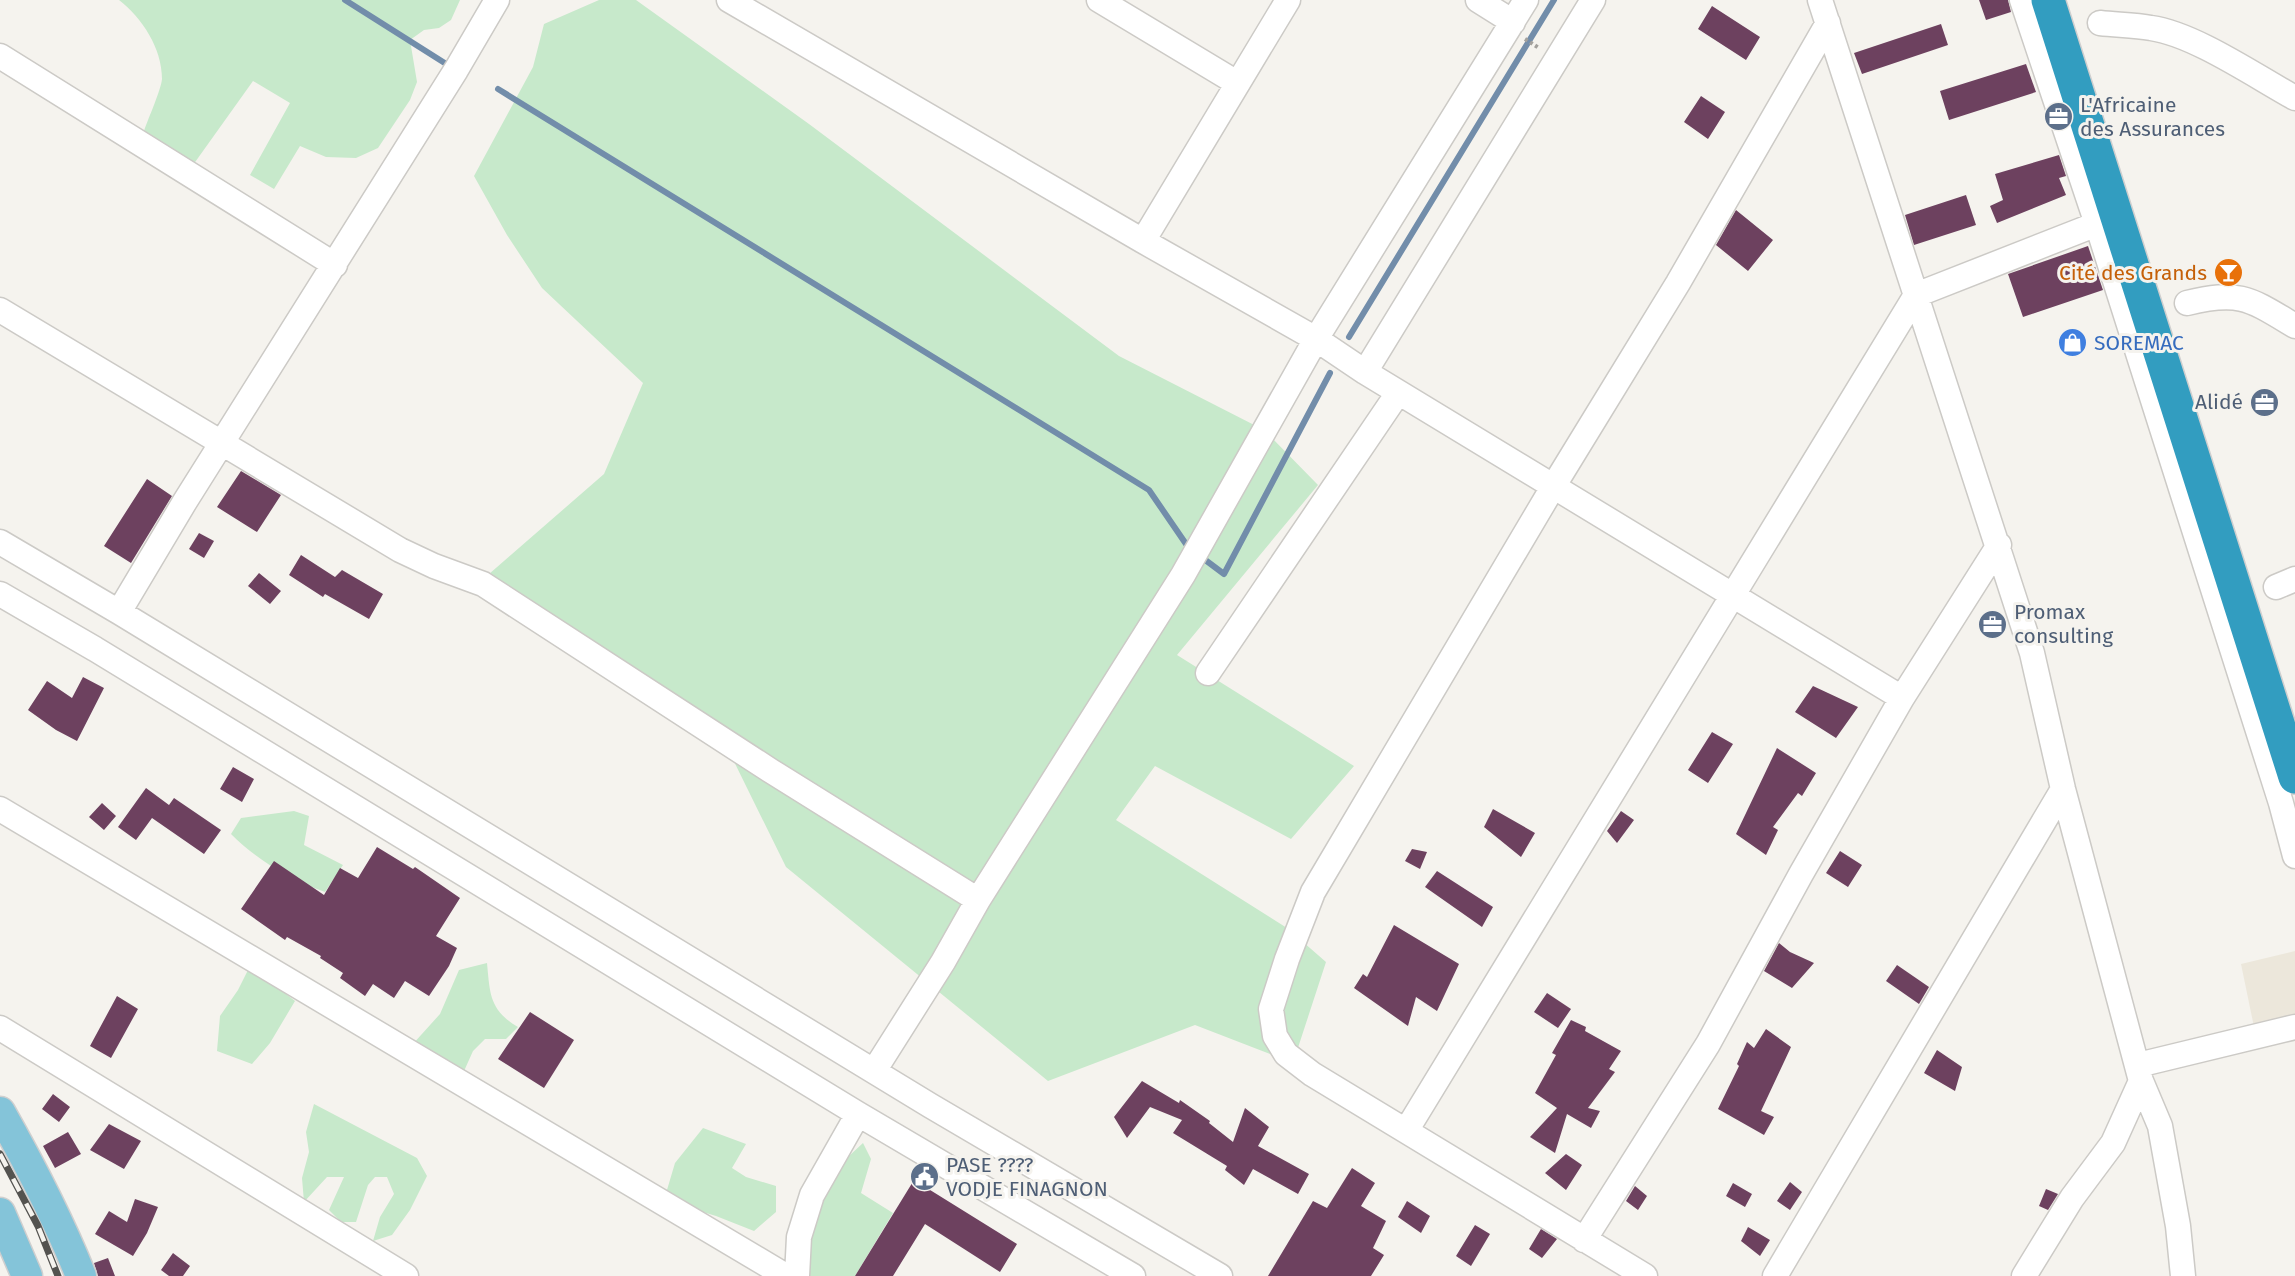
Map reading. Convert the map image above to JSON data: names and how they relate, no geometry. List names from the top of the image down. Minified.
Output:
{"places":{"office":["L'Africaine des Assurances","Alidé","Promax consulting"],"bar":["Cité des Grands"],"shop":["SOREMAC"],"public building":["PASE ???? VODJE FINAGNON"]}}
